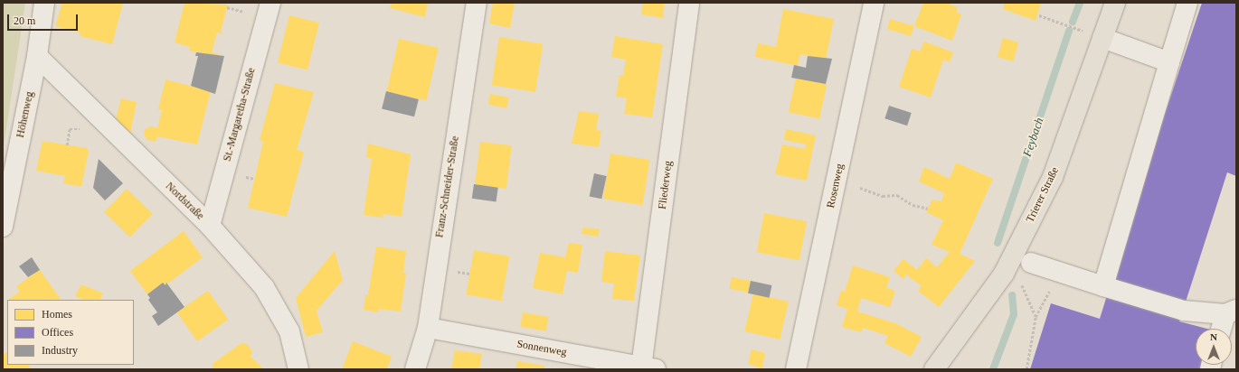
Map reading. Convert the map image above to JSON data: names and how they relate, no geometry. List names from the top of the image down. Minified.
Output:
{"streets":{"main road":["Trierer Straße"],"street":["Höhenweg","St.-Margaretha-Straße","Fliederweg","Rosenweg","Franz-Schneider-Straße","Nordstraße","Sonnenweg"]},"crossings":[["Höhenweg","Nordstraße"],["St.-Margaretha-Straße","Nordstraße"],["Fliederweg","Sonnenweg"],["Franz-Schneider-Straße","Sonnenweg"]],"water":["Feybach"],"legend":["Homes","Offices","Industry"],"scale_bar":"20 m","north":"top"}
